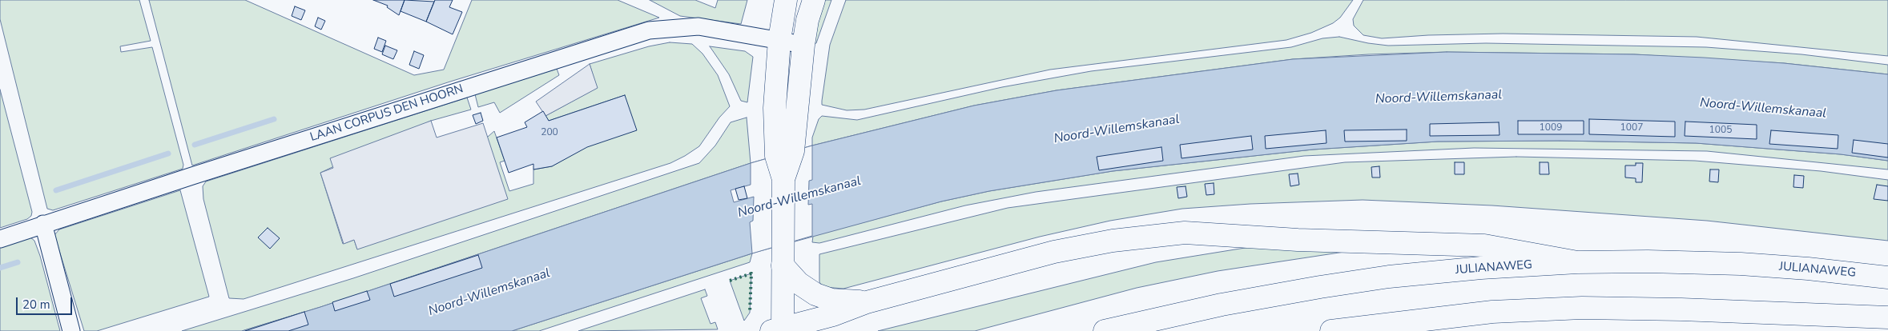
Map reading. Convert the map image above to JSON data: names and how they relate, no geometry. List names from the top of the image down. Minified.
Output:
{"streets":{"main road":["JULIANAWEG"],"street":["LAAN CORPUS DEN HOORN"]},"water":["Noord-Willemskanaal"],"house_numbers":["1009","1007","1005","200"],"scale_bar":"20 m"}
